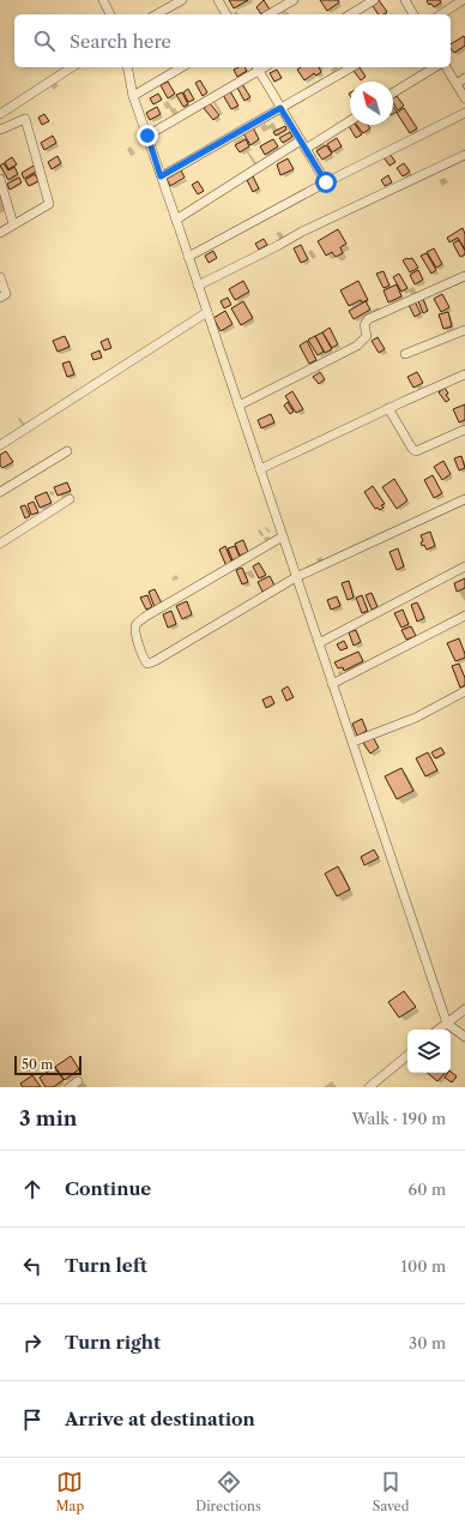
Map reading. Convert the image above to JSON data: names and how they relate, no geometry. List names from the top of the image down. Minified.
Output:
{"scale_bar":"50 m","north":"top left","page":{"search":"Search here","scale":"50 m","heading":["3 min","Walk · 190 m"],"list":[["Continue","60 m"],["Turn left","100 m"],["Turn right","30 m"],"Arrive at destination"],"nav":["Map","Directions","Saved"]}}
